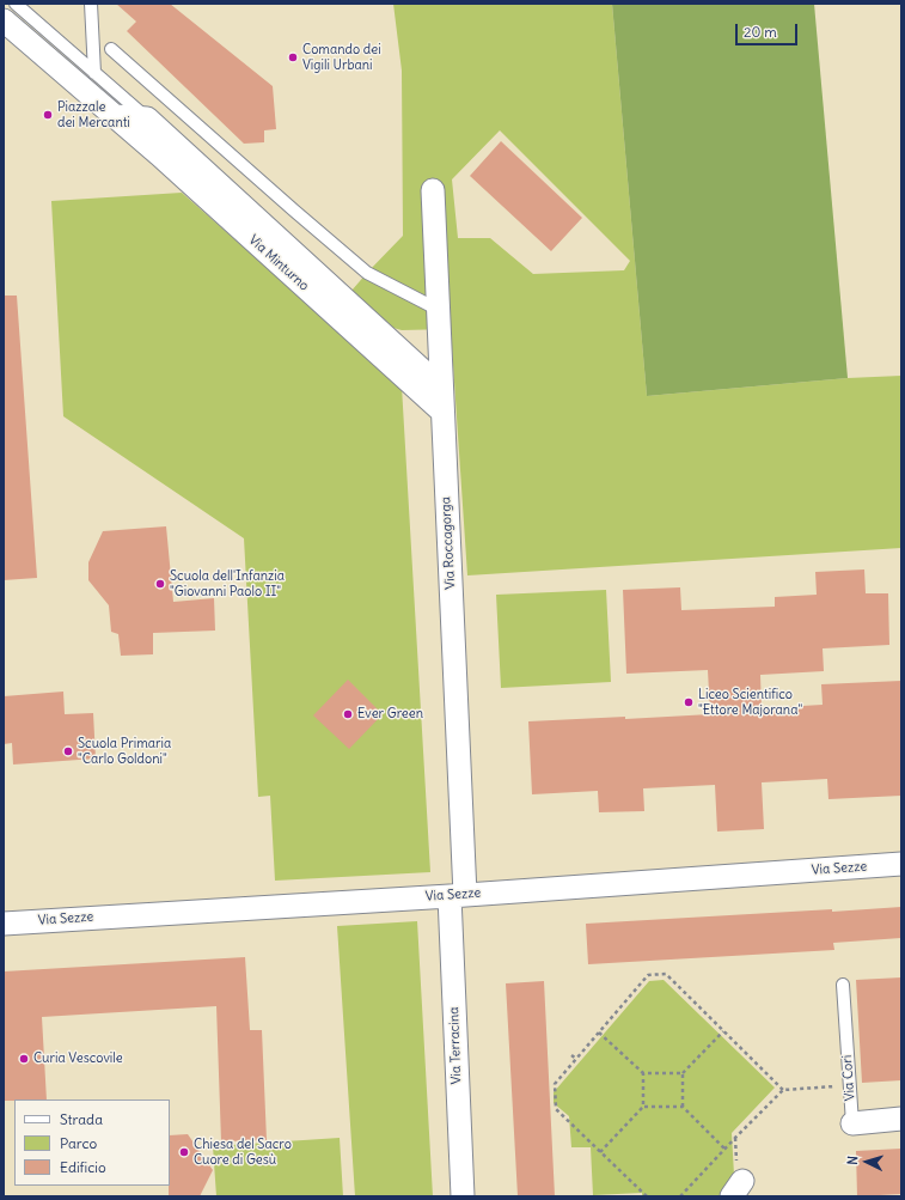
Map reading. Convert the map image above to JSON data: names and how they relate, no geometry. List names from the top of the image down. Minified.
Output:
{"streets":{"street":["Via Minturno","Via Roccagorga","Via Sezze","Via Terracina","Via Cori"]},"crossings":[["Via Minturno","Via Roccagorga"],["Via Roccagorga","Via Sezze"],["Via Roccagorga","Via Terracina"],["Via Sezze","Via Terracina"]],"places":["Comando dei Vigili Urbani","Piazzale dei Mercanti","Scuola dell'Infanzia \"Giovanni Paolo II\"","Liceo Scientifico \"Ettore Majorana\"","Ever Green","Scuola Primaria \"Carlo Goldoni\"","Curia Vescovile","Chiesa del Sacro Cuore di Gesù"],"legend":["Strada","Parco","Edificio"],"scale_bar":"20 m","north":"left"}
